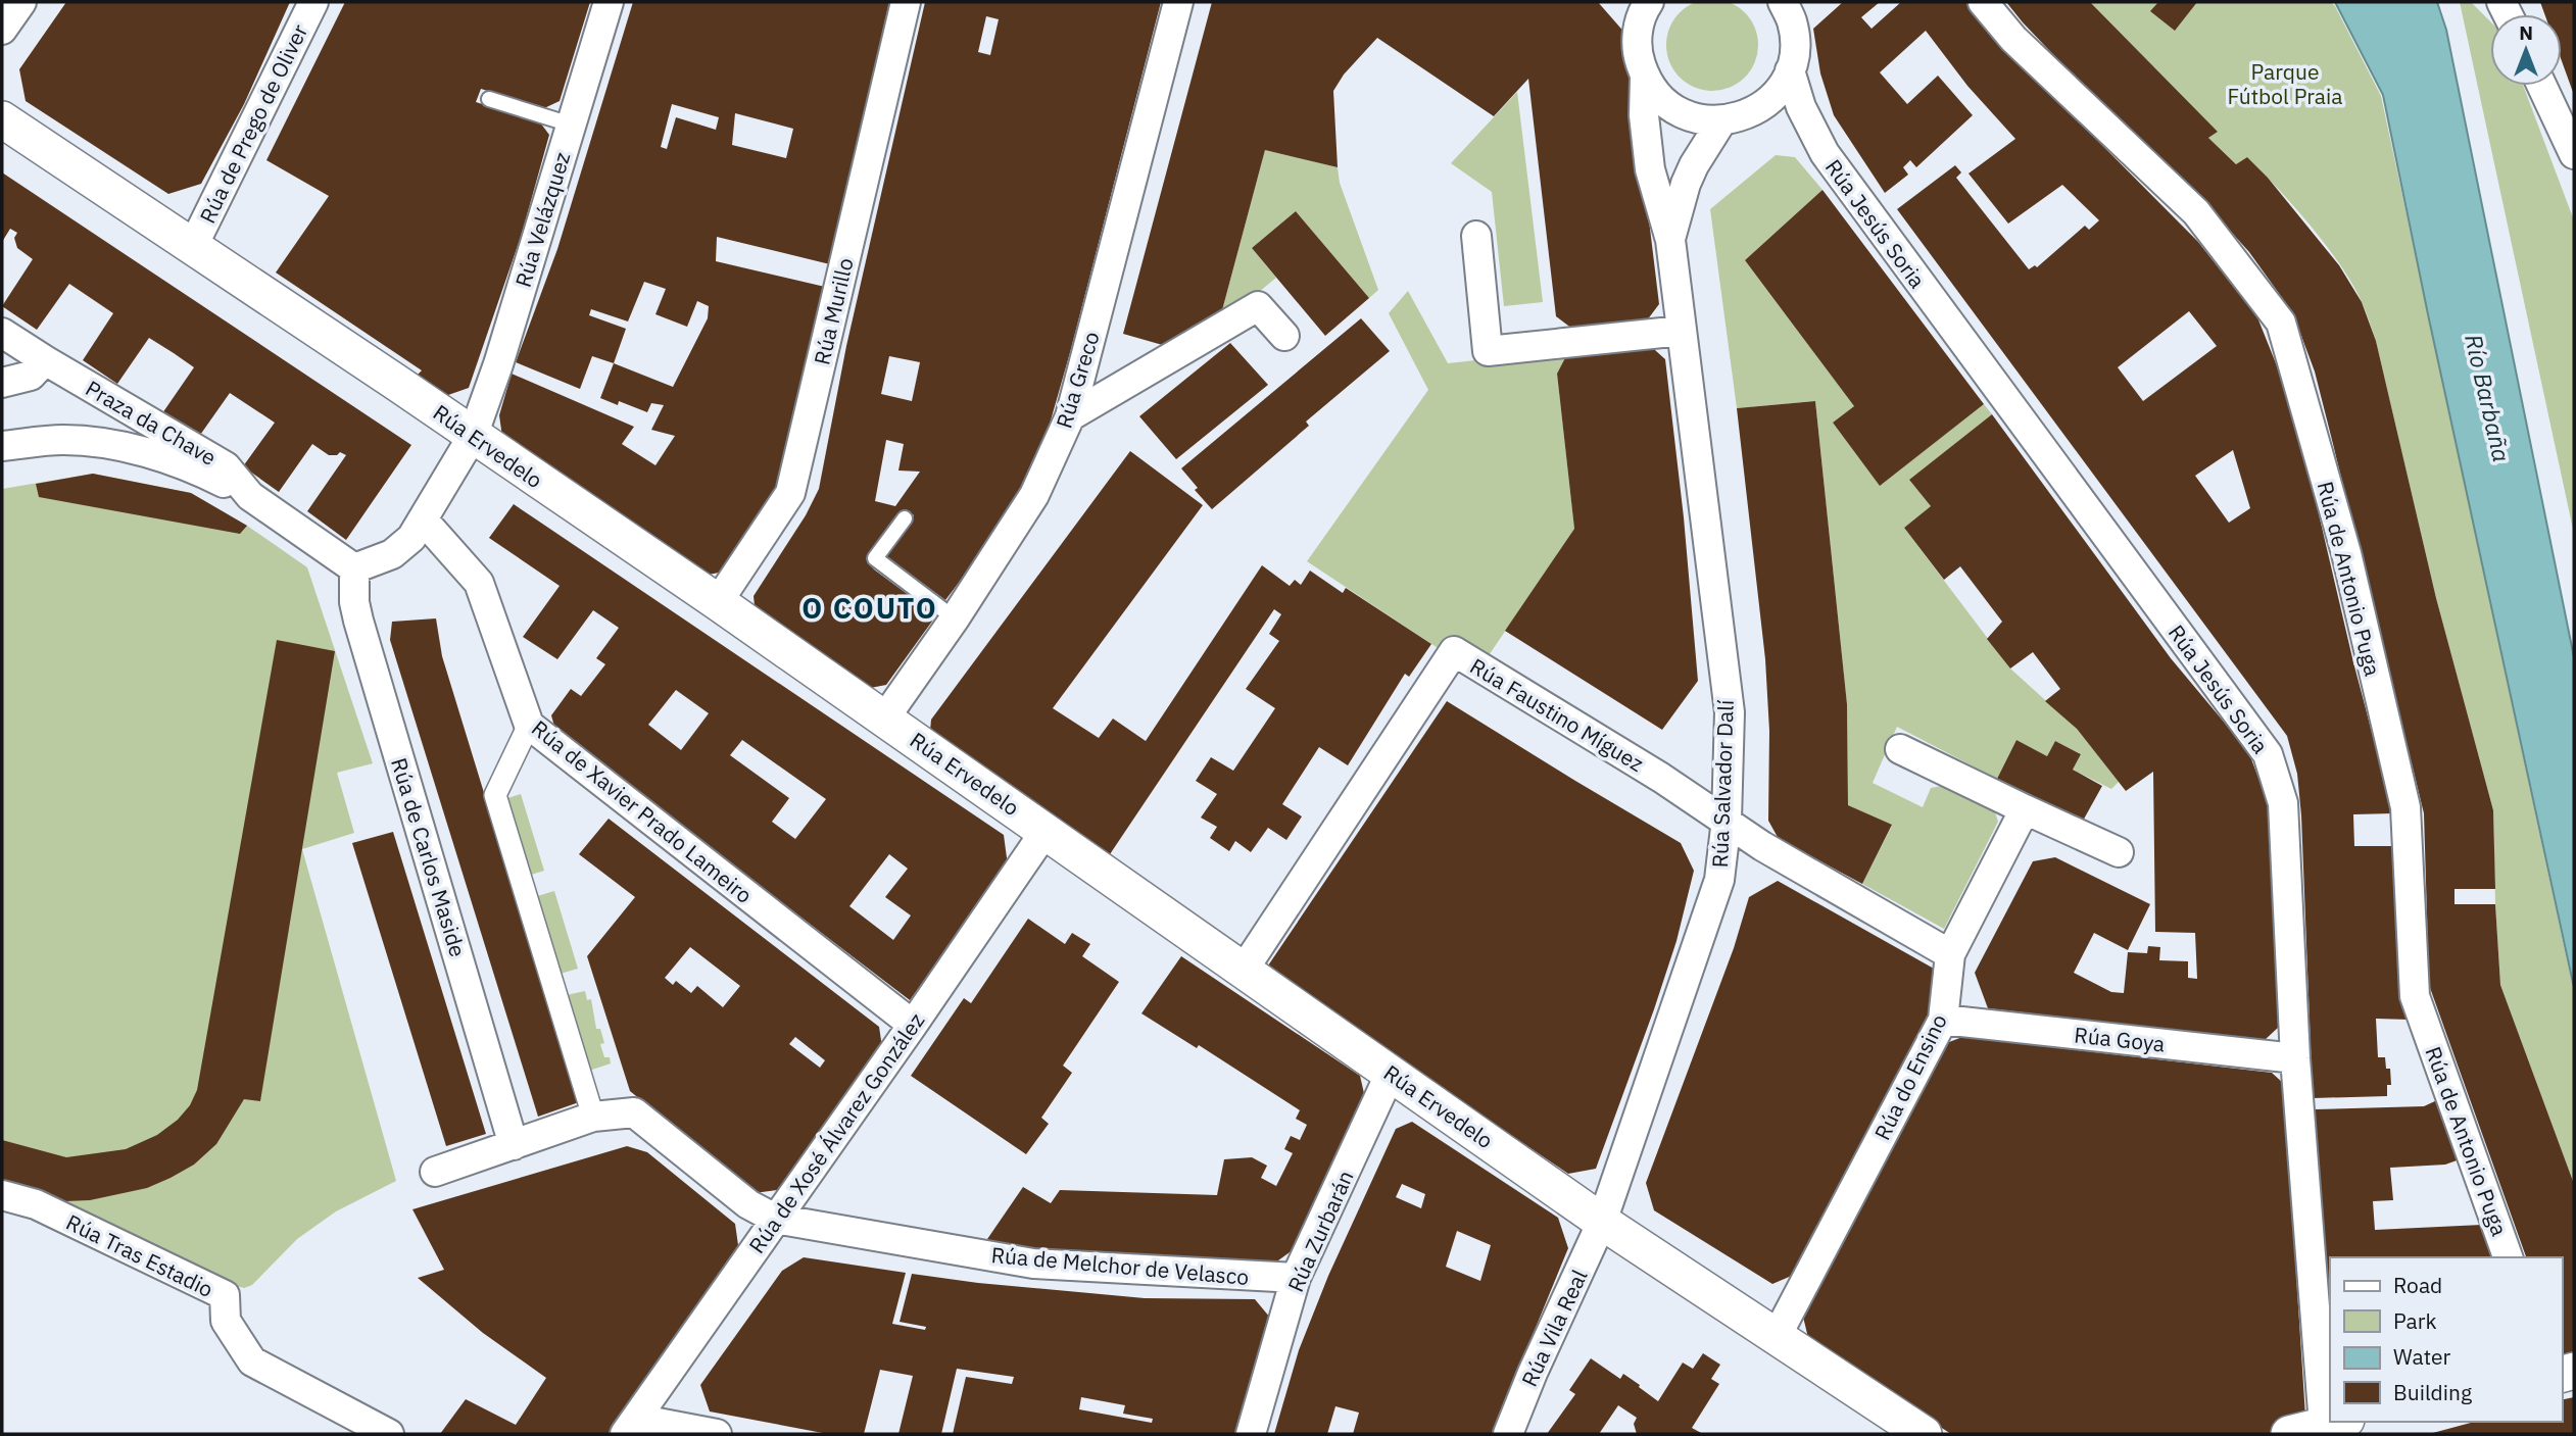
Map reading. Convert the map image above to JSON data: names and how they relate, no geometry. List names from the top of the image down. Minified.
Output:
{"streets":{"street":["Rúa de Prego de Oliver","Rúa Velázquez","Rúa Jesús Soria","Rúa Murillo","Rúa Greco","Praza da Chave","Rúa Ervedelo","Rúa de Antonio Puga","Rúa Faustino Míguez","Rúa Salvador Dalí","Rúa de Xavier Prado Lameiro","Rúa de Carlos Maside","Rúa Goya","Rúa do Ensino","Rúa de Xosé Álvarez González","Rúa Zurbarán","Rúa Tras Estadio","Rúa de Melchor de Velasco","Rúa Vila Real"]},"crossings":[["Rúa de Prego de Oliver","Rúa Ervedelo"],["Rúa Velázquez","Rúa Ervedelo"],["Rúa Jesús Soria","Rúa Goya"],["Rúa Murillo","Rúa Ervedelo"],["Rúa Greco","Rúa Ervedelo"],["Praza da Chave","Rúa de Carlos Maside"],["Rúa Ervedelo","Rúa Faustino Míguez"],["Rúa Ervedelo","Rúa Salvador Dalí"],["Rúa Ervedelo","Rúa do Ensino"],["Rúa Ervedelo","Rúa de Xosé Álvarez González"],["Rúa Ervedelo","Rúa Zurbarán"],["Rúa Ervedelo","Rúa Vila Real"],["Rúa Faustino Míguez","Rúa Salvador Dalí"],["Rúa Faustino Míguez","Rúa do Ensino"],["Rúa Salvador Dalí","Rúa Vila Real"],["Rúa de Xavier Prado Lameiro","Rúa de Xosé Álvarez González"],["Rúa Goya","Rúa do Ensino"],["Rúa de Xosé Álvarez González","Rúa de Melchor de Velasco"],["Rúa Zurbarán","Rúa de Melchor de Velasco"]],"districts":["O COUTO"],"water":["Río Barbaña"],"parks":["Parque Fútbol Praia"],"legend":["Road","Park","Water","Building"],"north":"top"}
